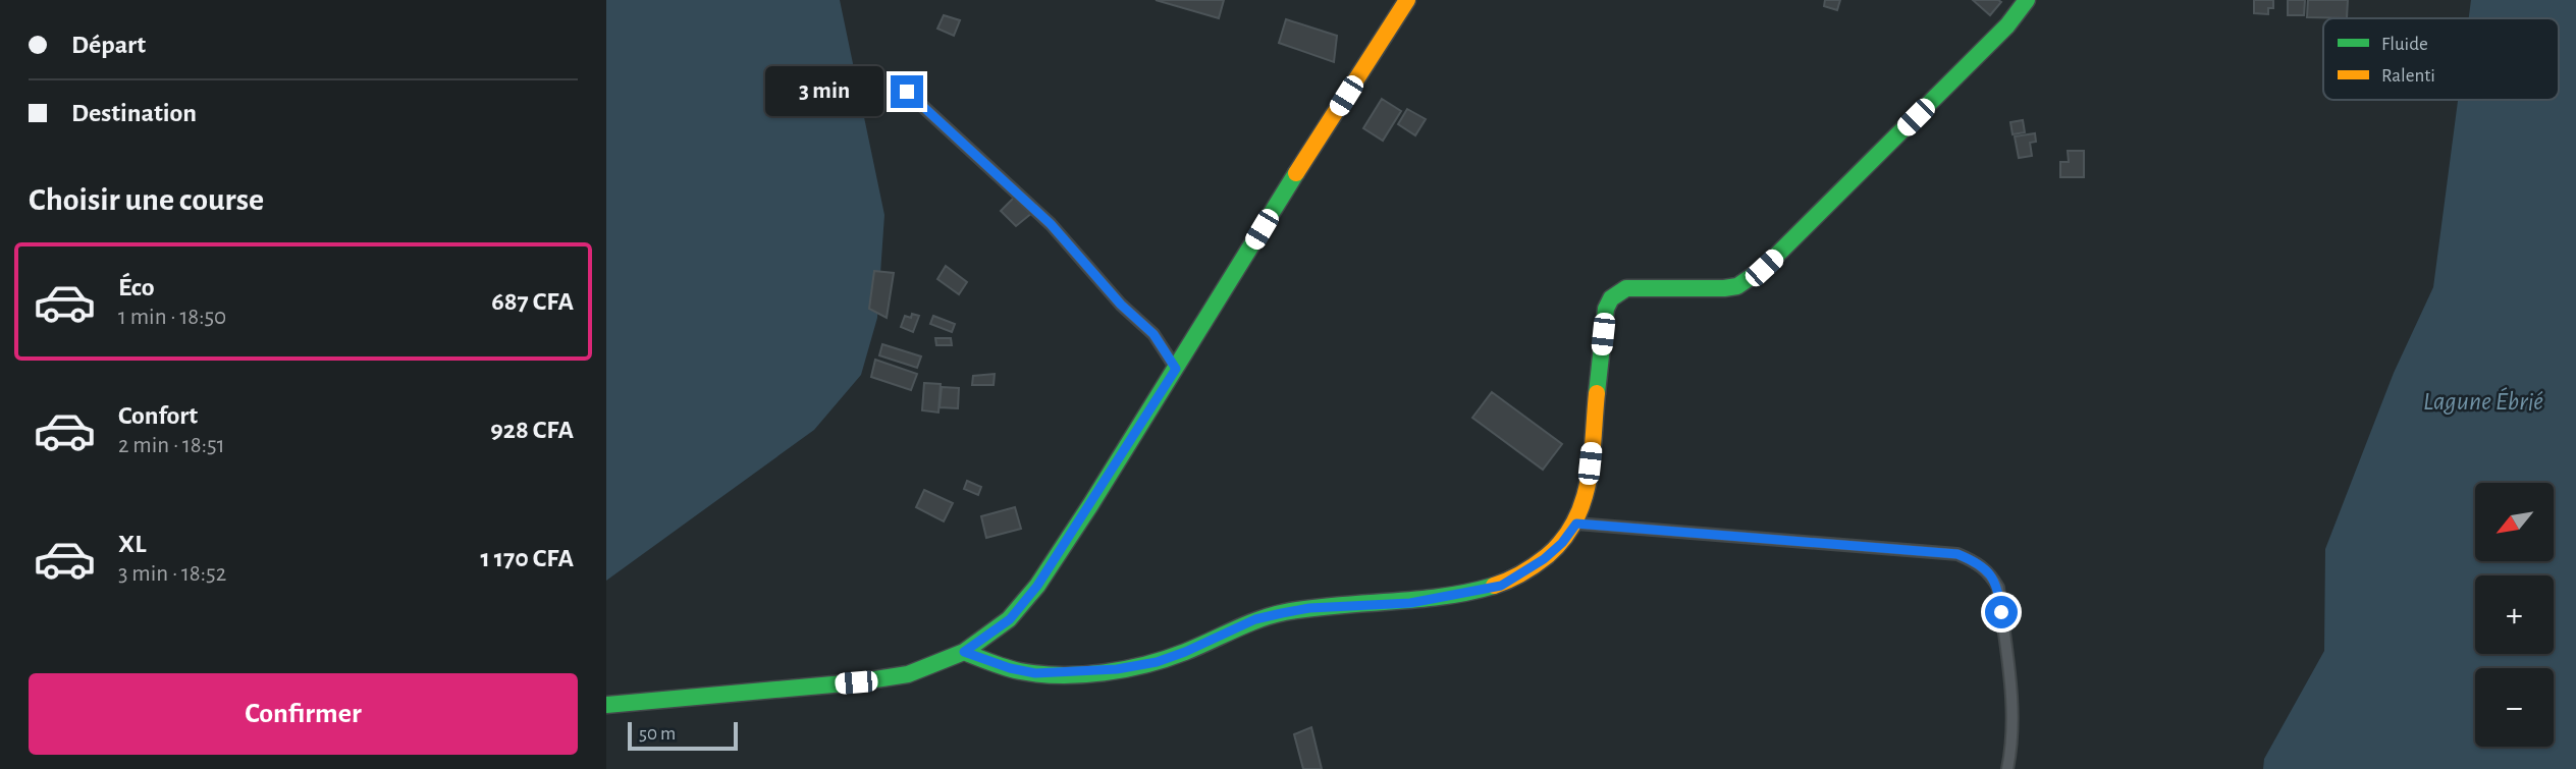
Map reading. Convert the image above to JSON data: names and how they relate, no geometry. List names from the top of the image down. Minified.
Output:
{"water":["Lagune Ébrié"],"legend":["Fluide","Ralenti"],"scale_bar":"50 m","north":"bottom left","page":{"banner":["Départ","Destination"],"bubble":"3 min","heading":"Choisir une course","list":[{"name":"Éco","note":"1 min · 18:50","value":"687 CFA"},{"name":"Confort","note":"2 min · 18:51","value":"928 CFA"},{"name":"XL","note":"3 min · 18:52","value":"1 170 CFA"}],"map_buttons":["+","−"],"buttons":"Confirmer","scale":"50 m"}}
